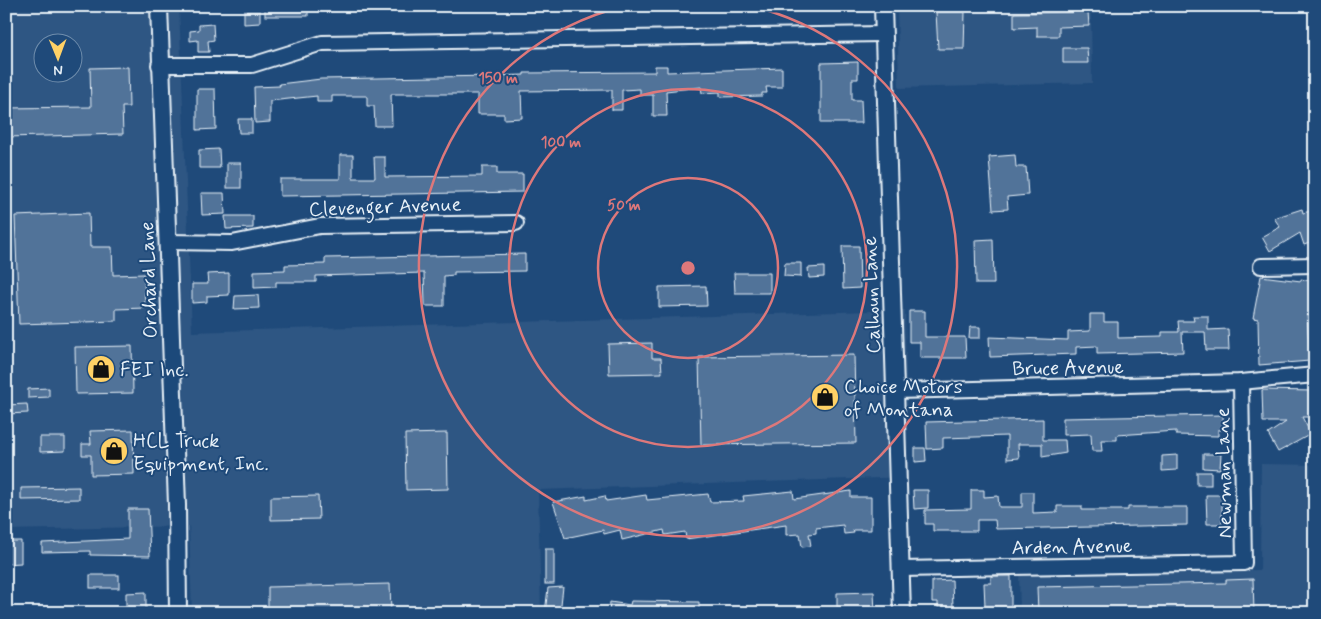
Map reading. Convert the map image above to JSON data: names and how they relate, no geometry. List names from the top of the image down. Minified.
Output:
{"streets":{"street":["Clevenger Avenue","Orchard Lane","Calhoun Lane","Bruce Avenue","Newman Lane","Arden Avenue"]},"crossings":[["Clevenger Avenue","Orchard Lane"],["Calhoun Lane","Bruce Avenue"],["Calhoun Lane","Arden Avenue"],["Bruce Avenue","Newman Lane"],["Newman Lane","Arden Avenue"]],"places":{"shop":["FEI Inc.","Choice Motors of Montana","HCL Truck Equipment, Inc."]},"north":"bottom","rings":["150 m","100 m","50 m"]}
